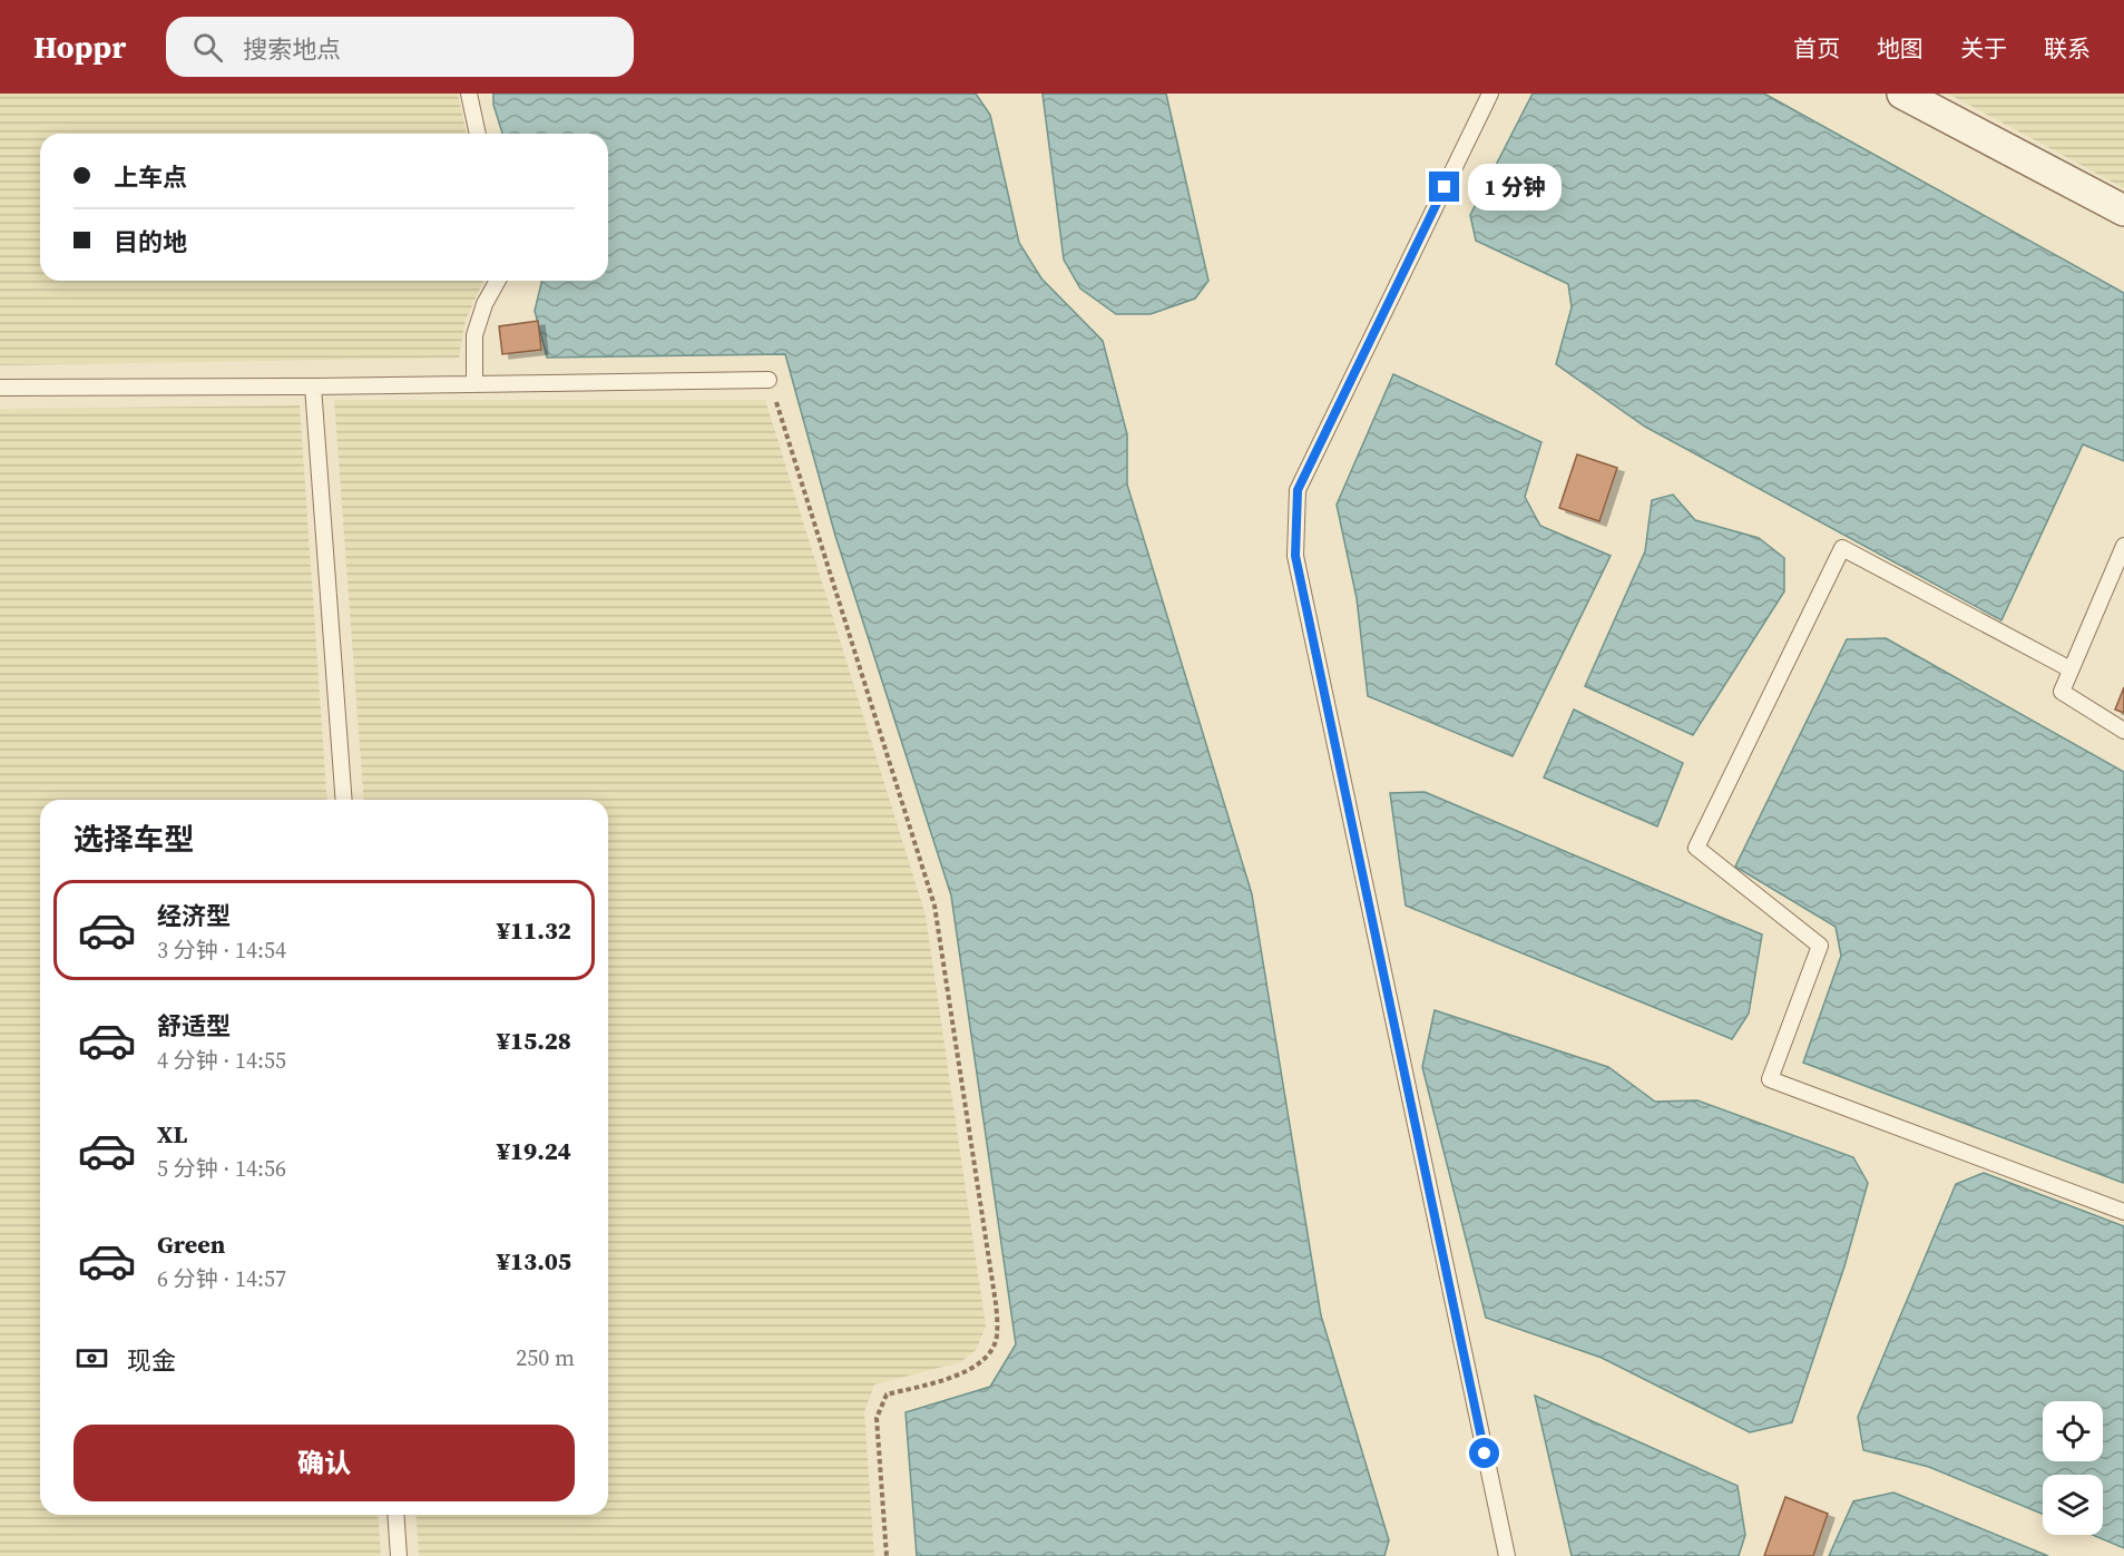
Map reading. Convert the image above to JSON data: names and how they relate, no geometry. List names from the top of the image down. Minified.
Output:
{"page":{"header":"Hoppr","search":"搜索地点","nav":["首页","地图","关于","联系"],"banner":["上车点","目的地"],"bubble":"1 分钟","heading":"选择车型","list":[{"name":"经济型","note":"3 分钟 · 14:54","value":"¥11.32"},{"name":"舒适型","note":"4 分钟 · 14:55","value":"¥15.28"},{"name":"XL","note":"5 分钟 · 14:56","value":"¥19.24"},{"name":"Green","note":"6 分钟 · 14:57","value":"¥13.05"}],"pay":["现金","250 m"],"buttons":"确认"}}
